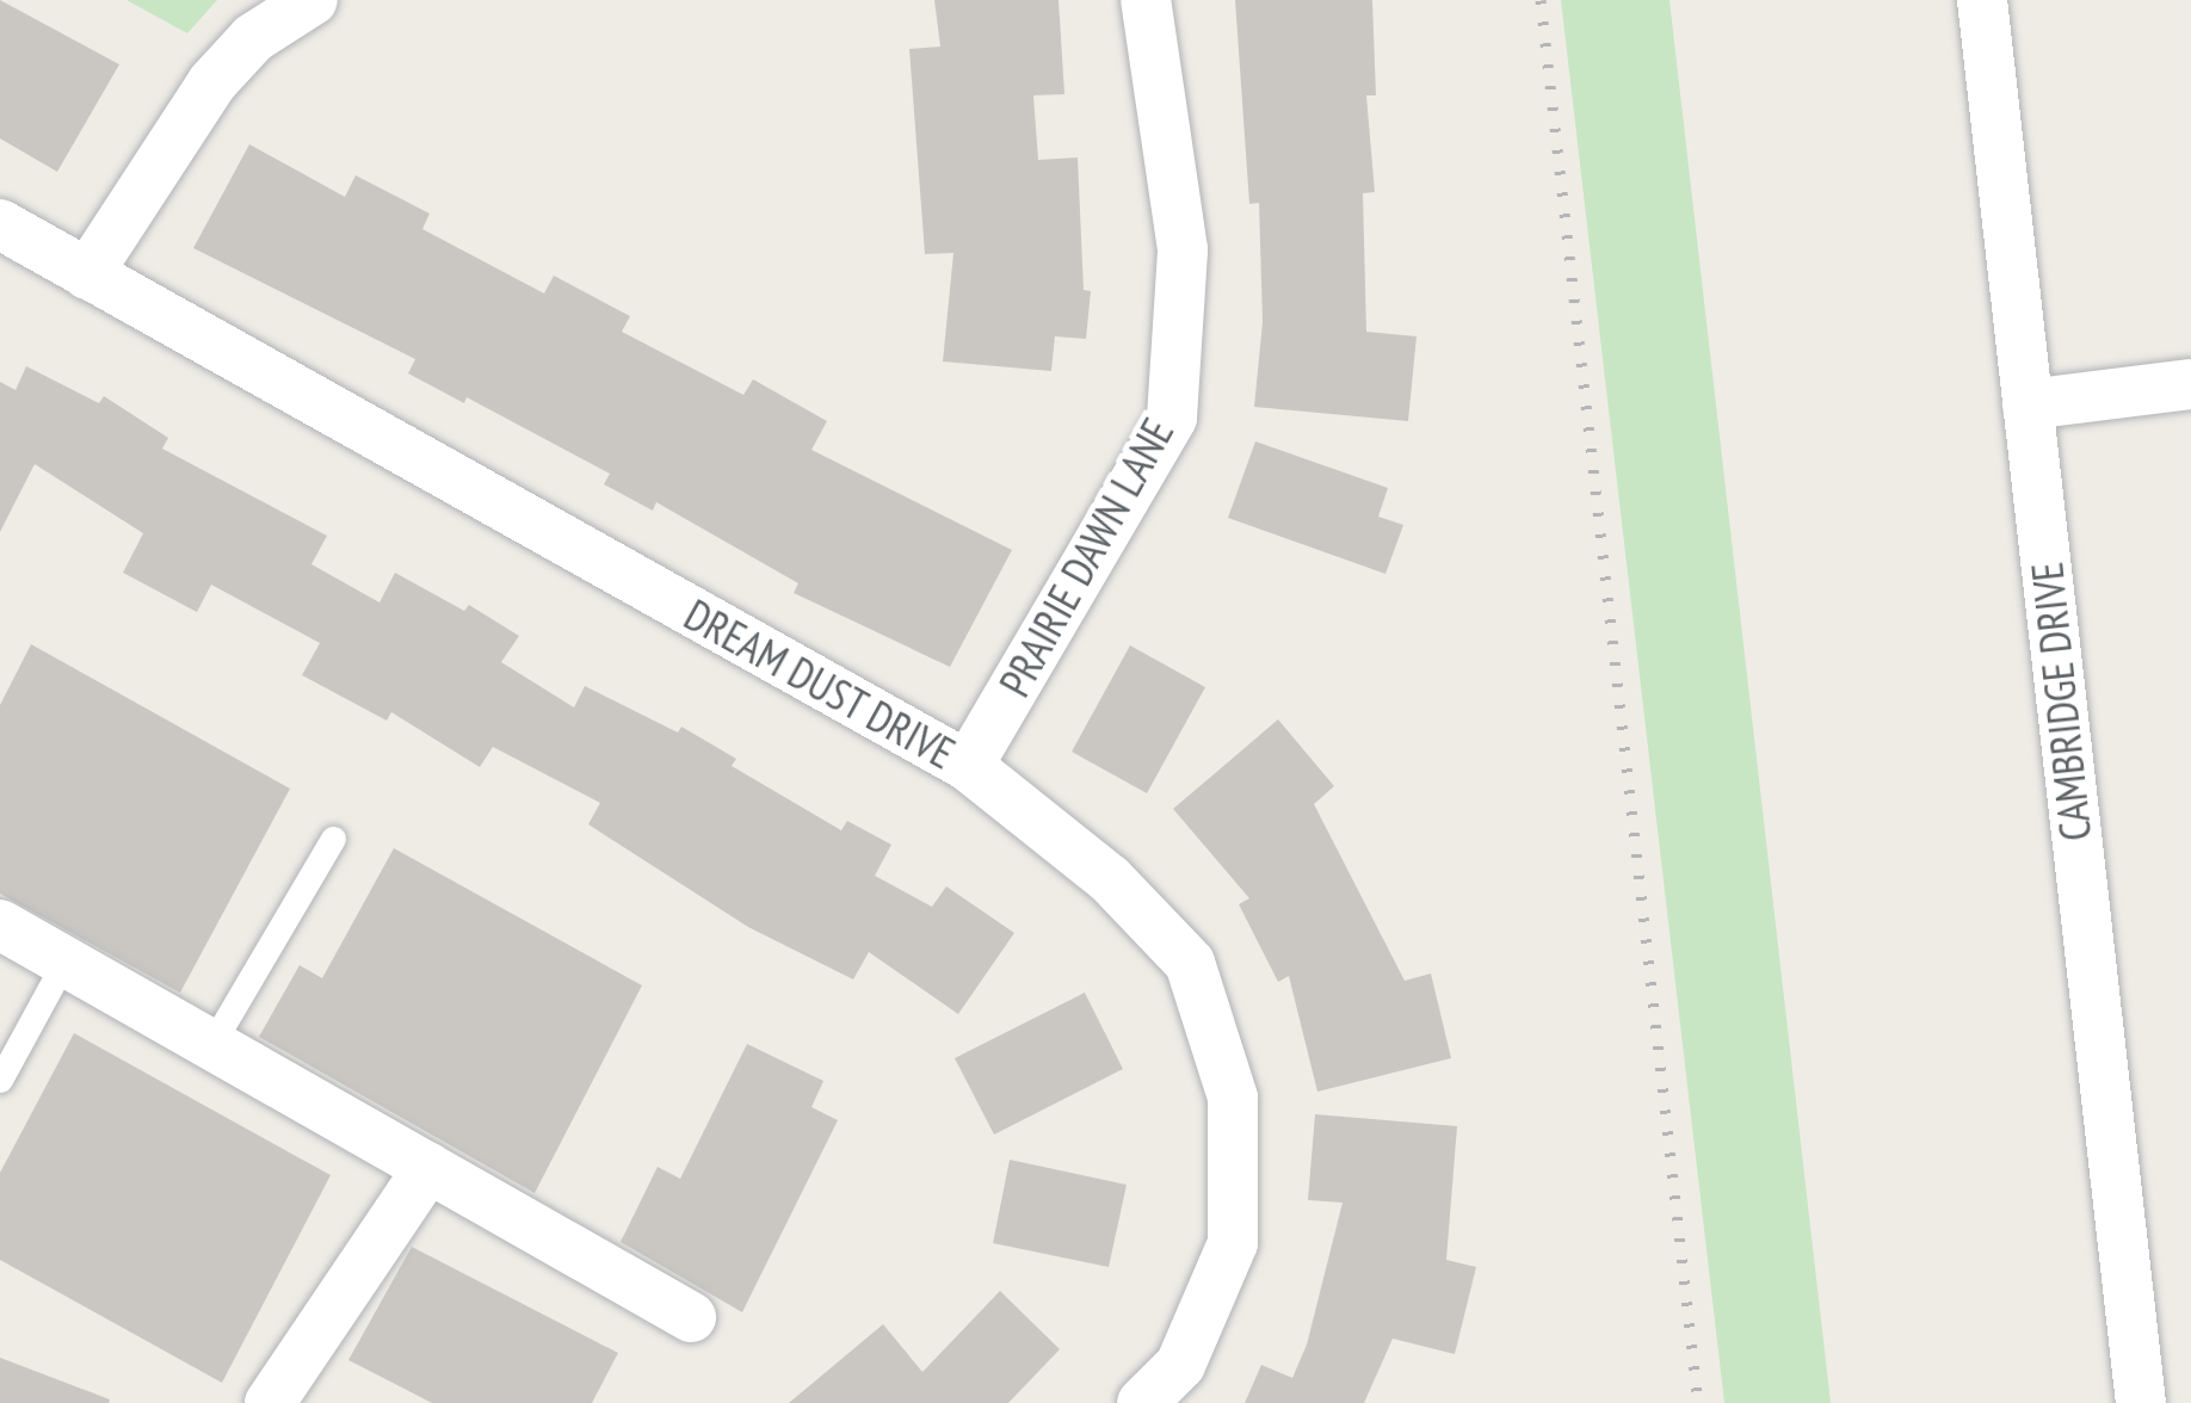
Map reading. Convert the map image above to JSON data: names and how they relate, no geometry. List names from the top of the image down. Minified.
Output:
{"streets":{"street":["PRAIRIE DAWN LANE","DREAM DUST DRIVE","CAMBRIDGE DRIVE"]},"crossings":[["PRAIRIE DAWN LANE","DREAM DUST DRIVE"]]}
